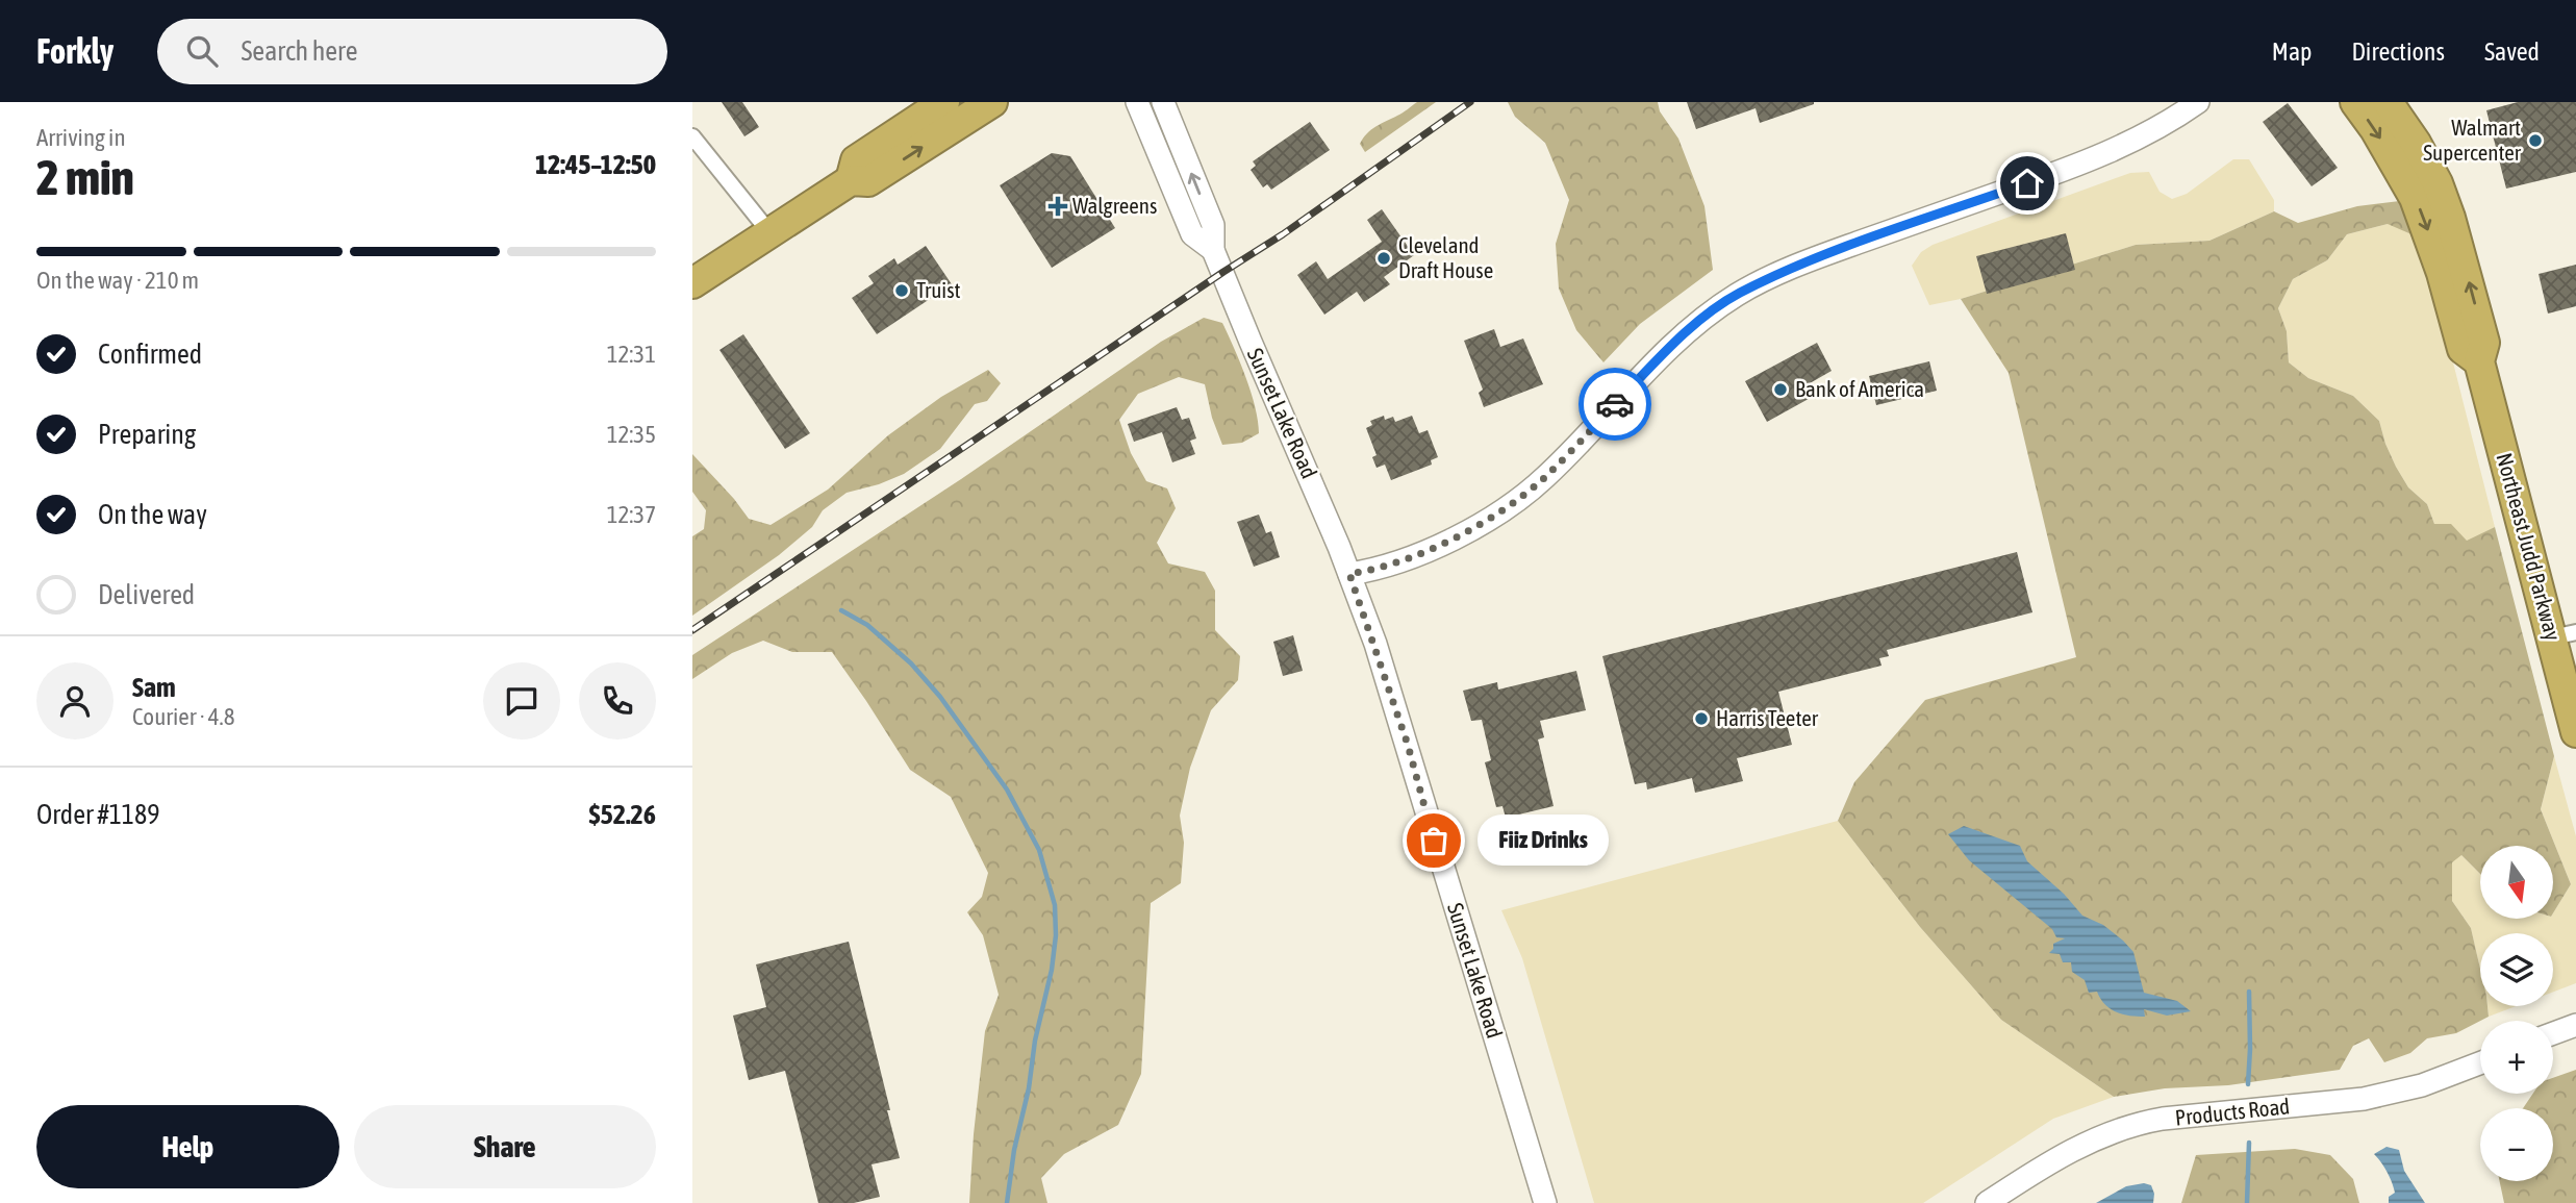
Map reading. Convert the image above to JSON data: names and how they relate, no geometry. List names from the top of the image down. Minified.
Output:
{"streets":{"highway":["Northeast Judd Parkway"],"main road":["Sunset Lake Road","Products Road"]},"places":{"other":["Walmart Supercenter","Cleveland Draft House","Truist","Bank of America","Harris Teeter","Fiiz Drinks"],"health":["Walgreens"]},"north":"bottom","page":{"header":"Forkly","search":"Search here","nav":["Map","Directions","Saved"],"heading":["2 min","Arriving in","12:45–12:50"],"panel":["Sam","Courier · 4.8","Order #1189","$52.26"],"bar":"On the way · 210 m","list":[["Confirmed","12:31"],["Preparing","12:35"],["On the way","12:37"],"Delivered"],"bubble":"Fiiz Drinks","map_buttons":["+","−"],"buttons":["Help","Share"]}}
